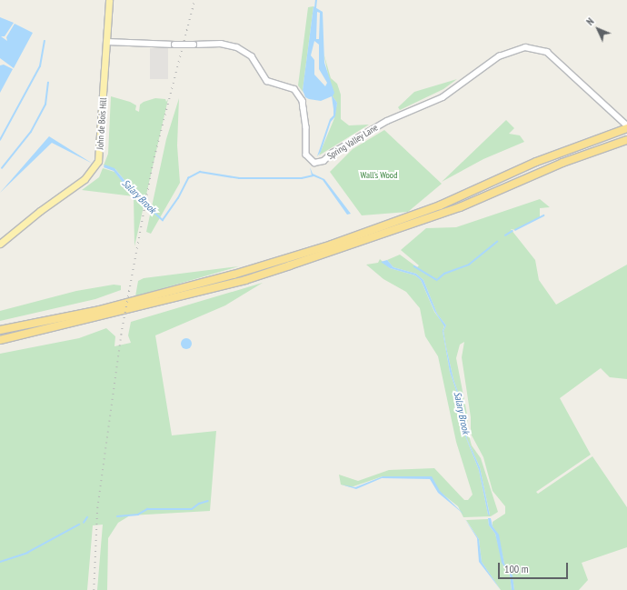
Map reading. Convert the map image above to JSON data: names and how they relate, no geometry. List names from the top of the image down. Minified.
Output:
{"streets":{"main road":["John de Bois Hill"],"street":["Spring Valley Lane"]},"crossings":[["John de Bois Hill","Spring Valley Lane"]],"water":["Salary Brook"],"parks":["Wall's Wood"],"scale_bar":"100 m","north":"top left"}
